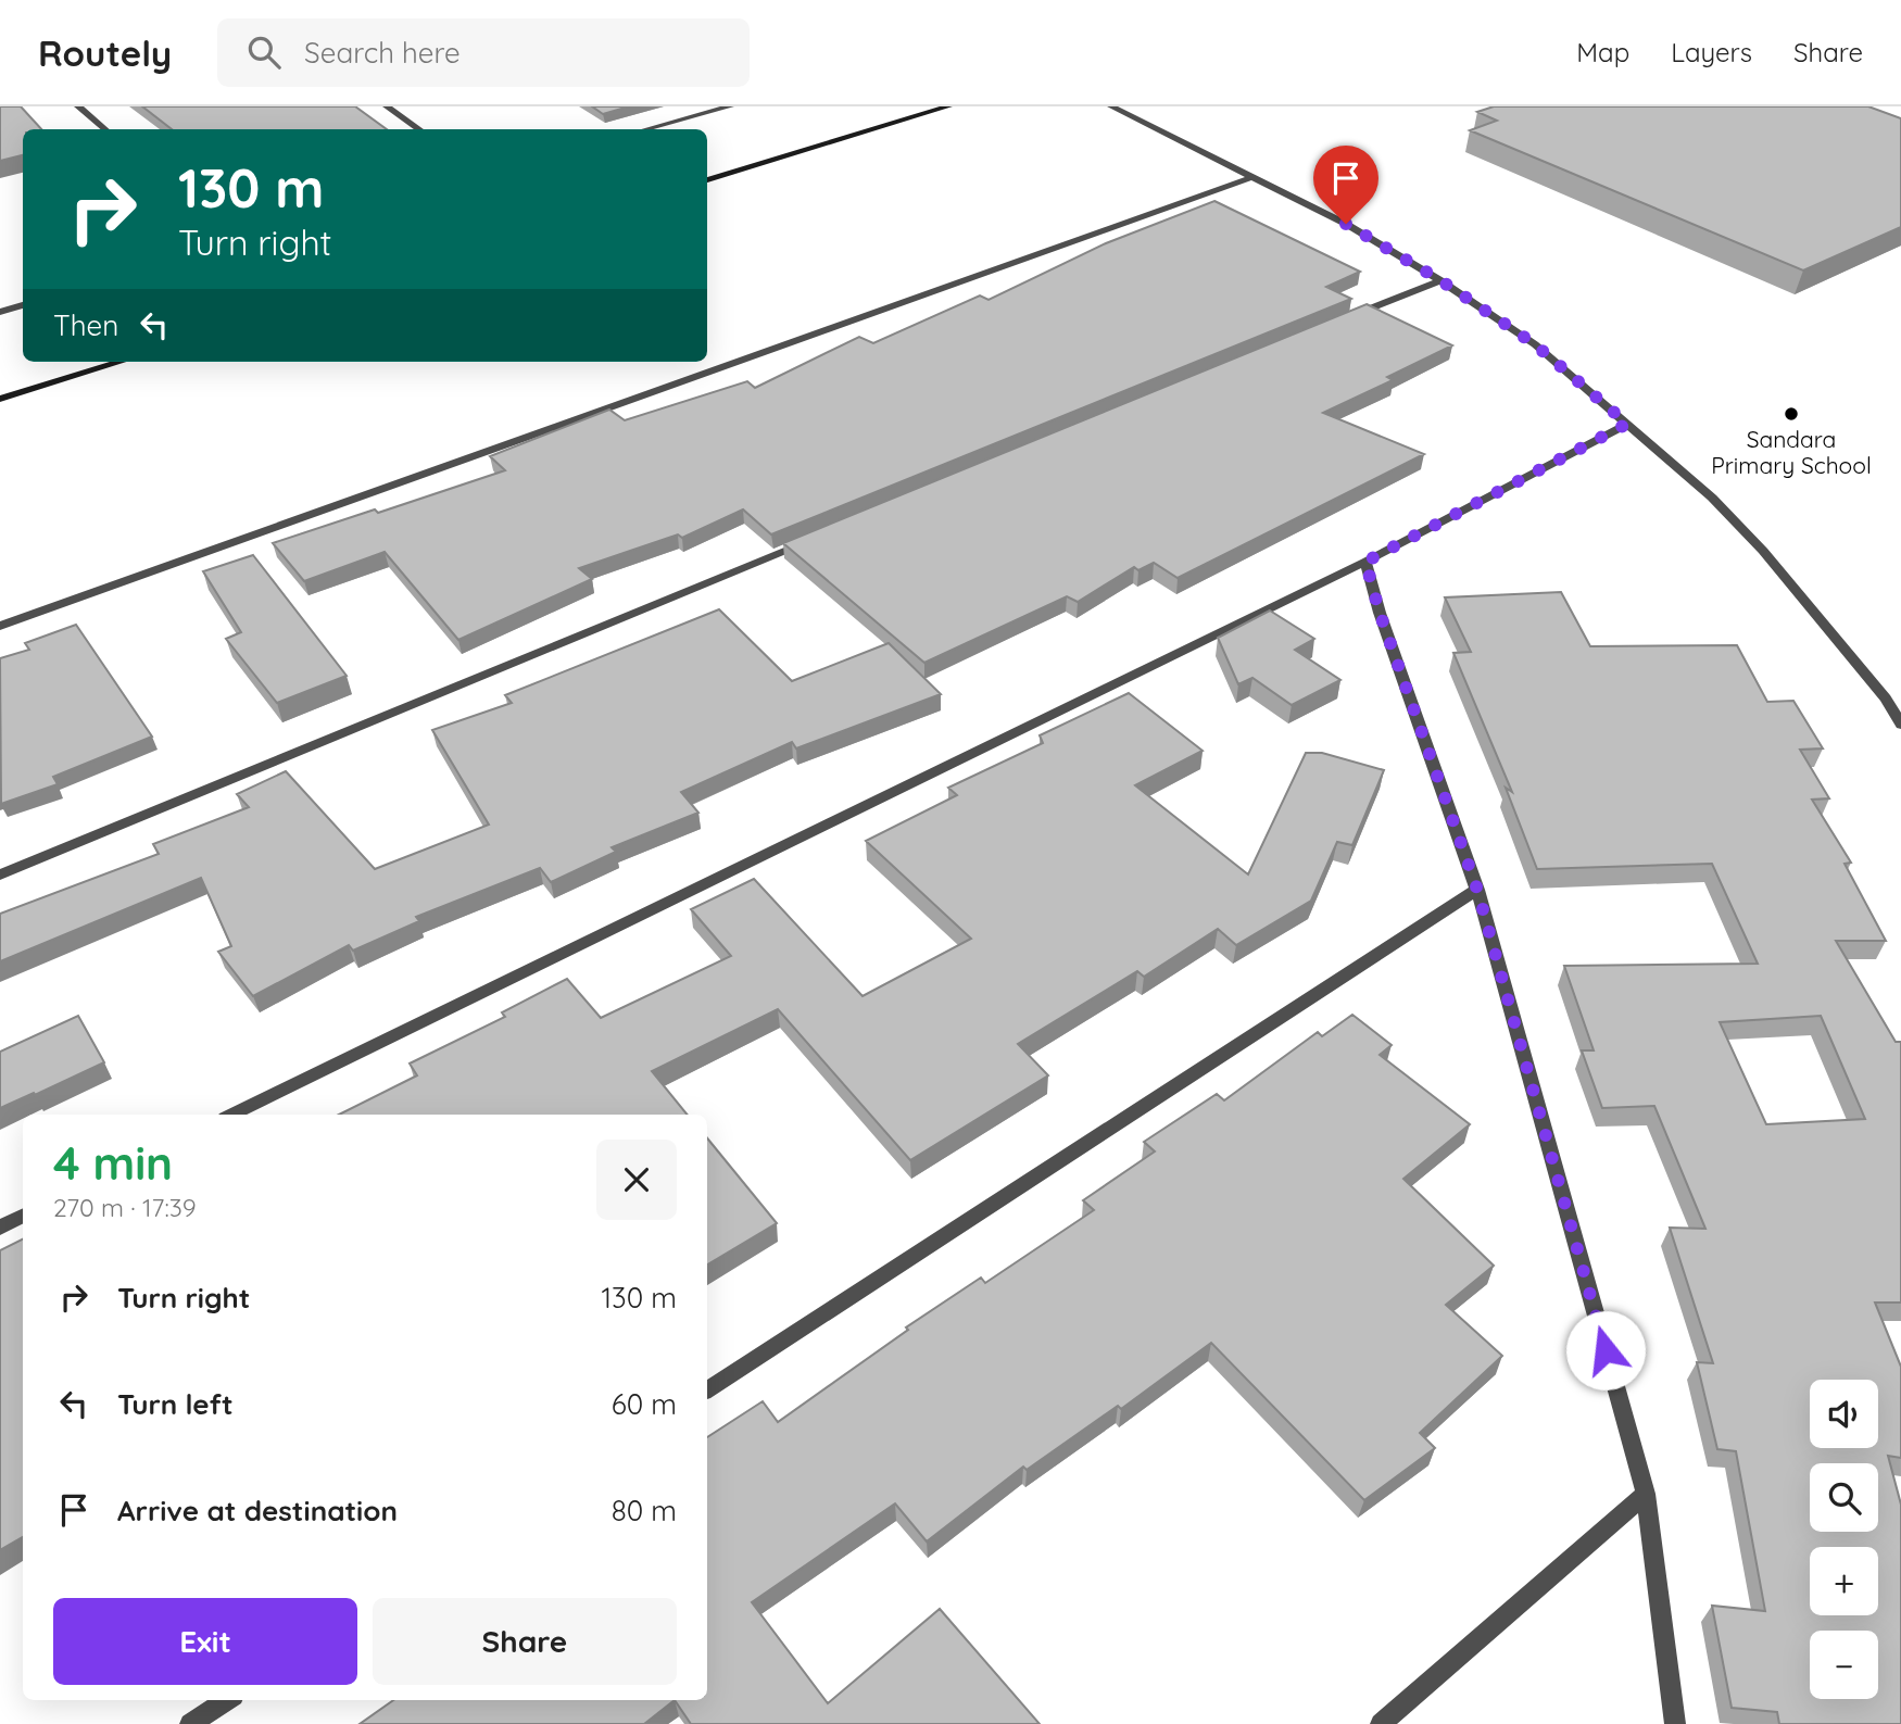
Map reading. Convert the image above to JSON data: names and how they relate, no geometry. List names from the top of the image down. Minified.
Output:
{"places":["Sandara Primary School"],"page":{"header":"Routely","search":"Search here","nav":["Map","Layers","Share"],"turn":["130 m","Turn right"],"then":"Then","heading":["4 min","270 m · 17:39"],"list":[{"name":"Turn right","value":"130 m"},{"name":"Turn left","value":"60 m"},{"name":"Arrive at destination","value":"80 m"}],"map_buttons":["+","−"],"buttons":["Exit","Share"]}}
